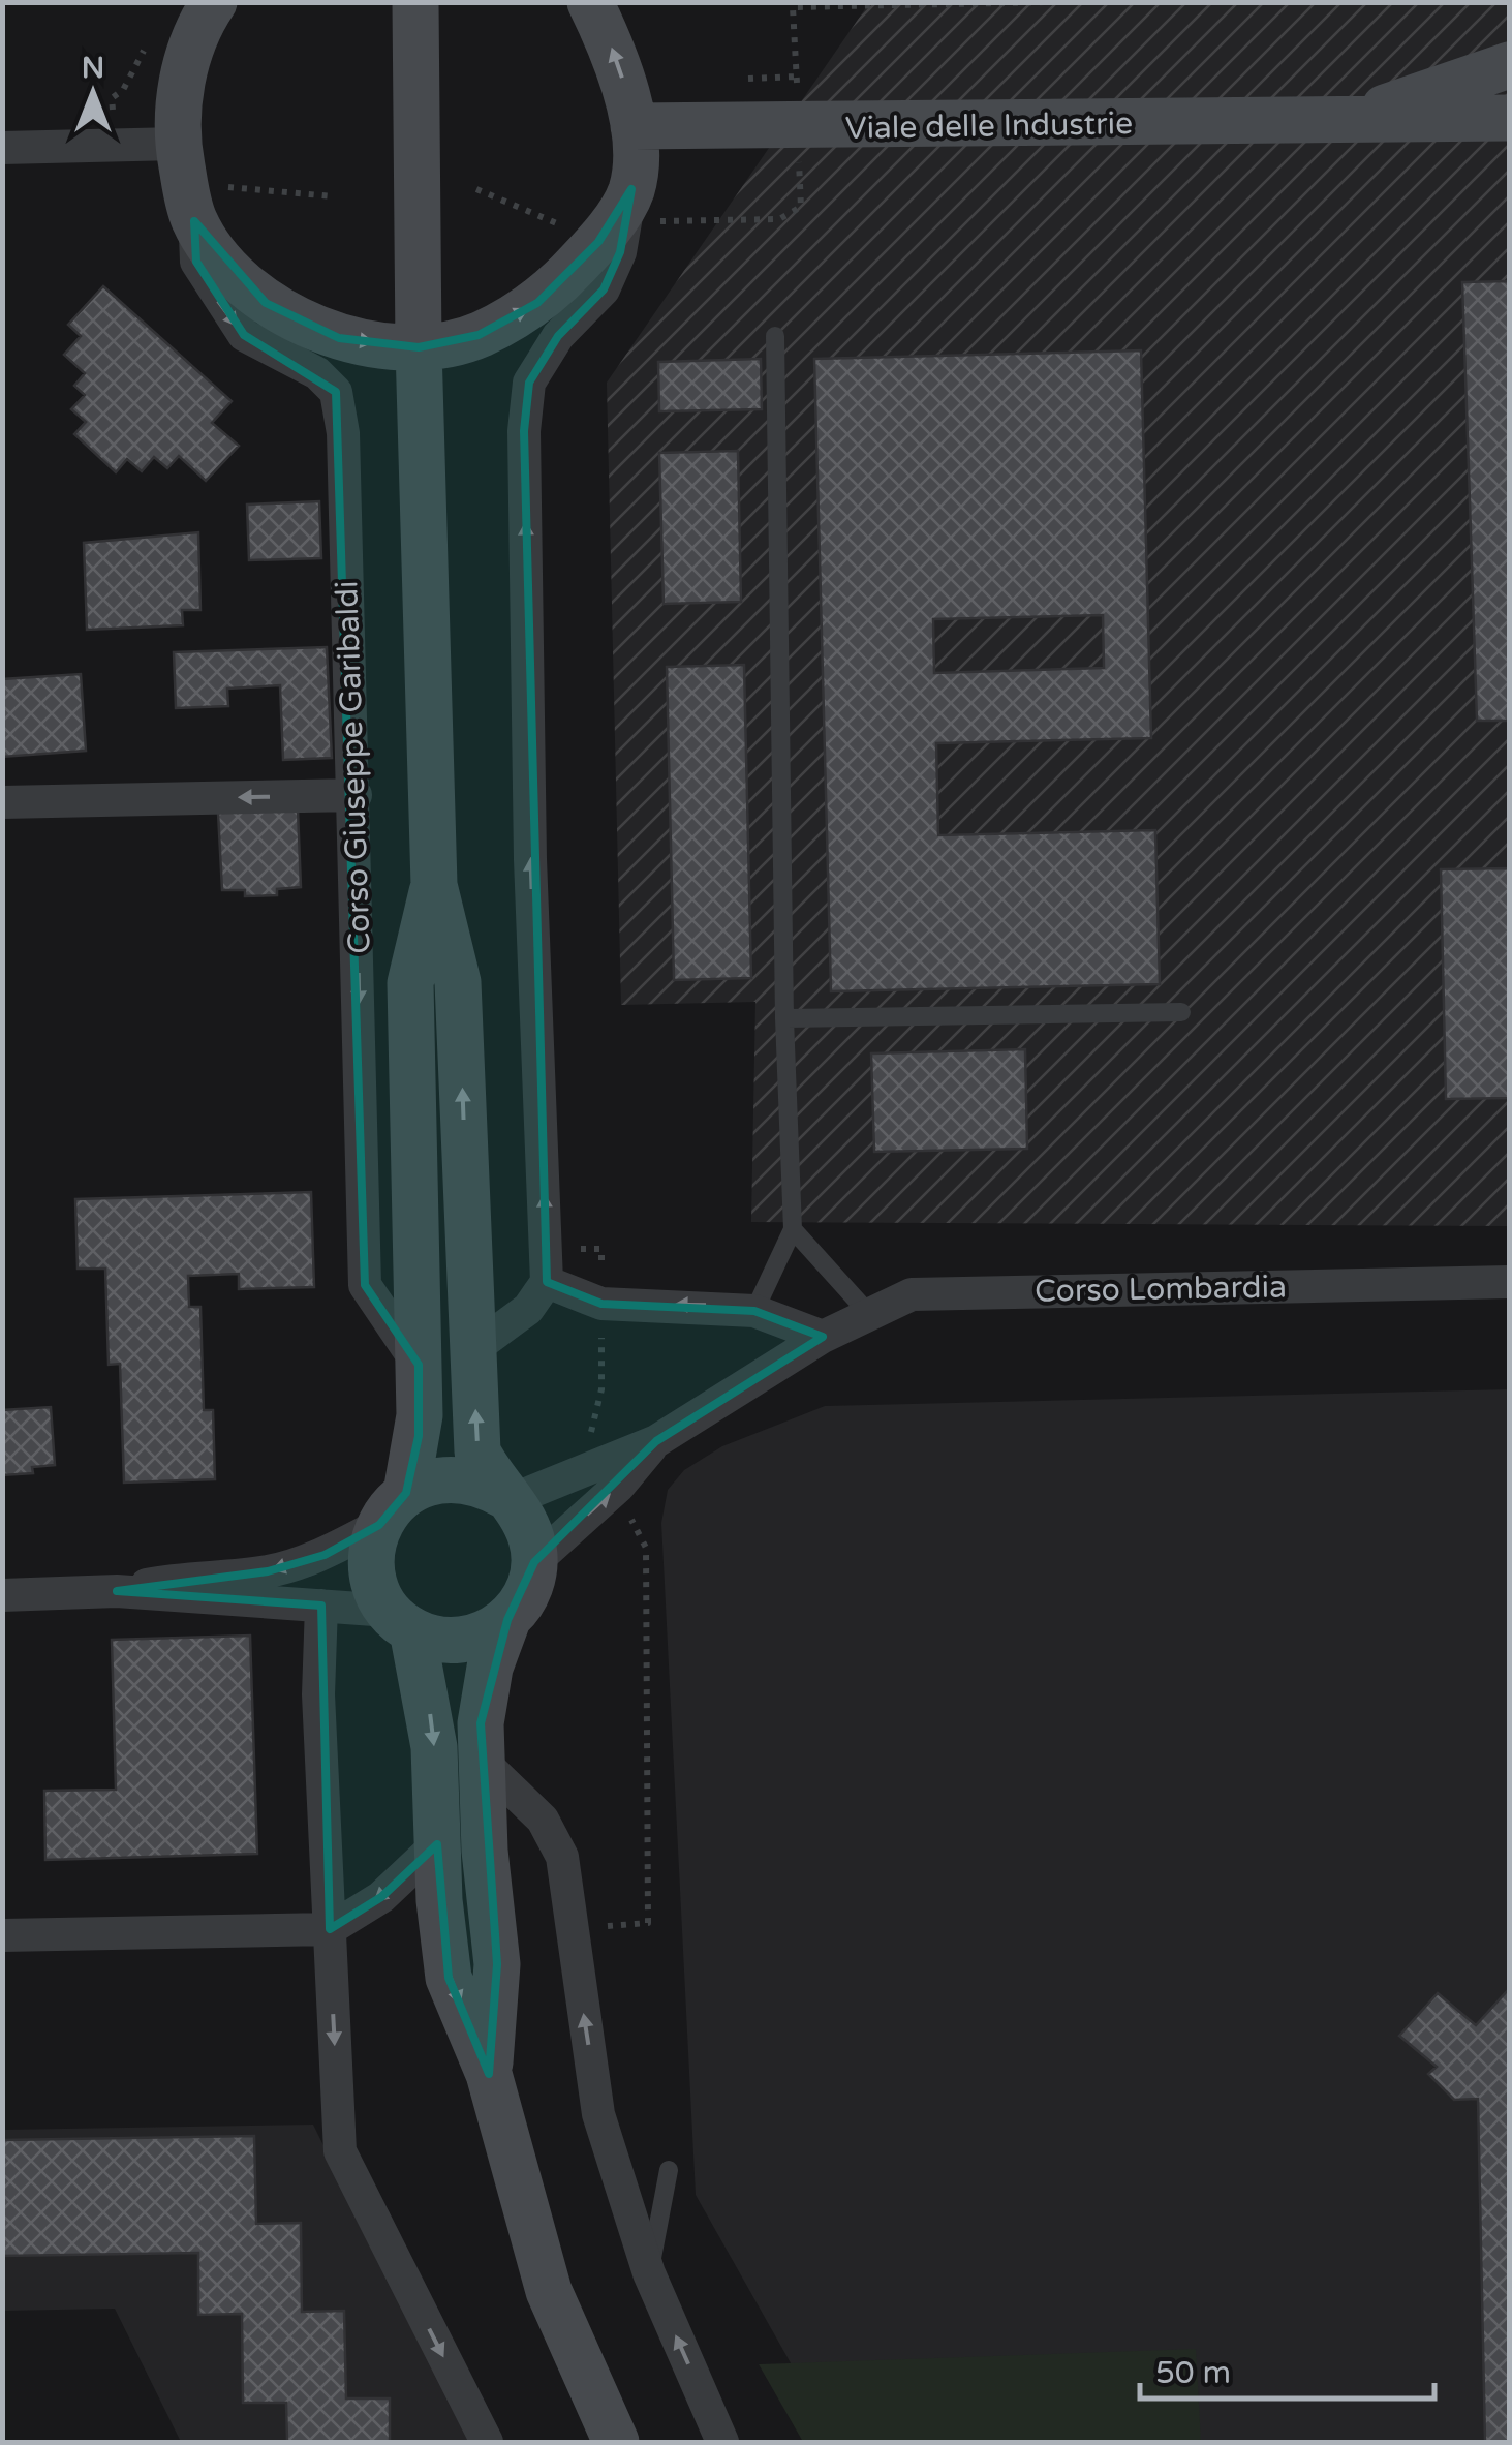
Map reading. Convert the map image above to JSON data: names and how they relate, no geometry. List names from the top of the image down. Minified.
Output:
{"streets":{"street":["Viale delle Industrie","Corso Giuseppe Garibaldi","Corso Lombardia"]},"crossings":[["Corso Giuseppe Garibaldi","Corso Lombardia"]],"scale_bar":"50 m","north":"top"}
